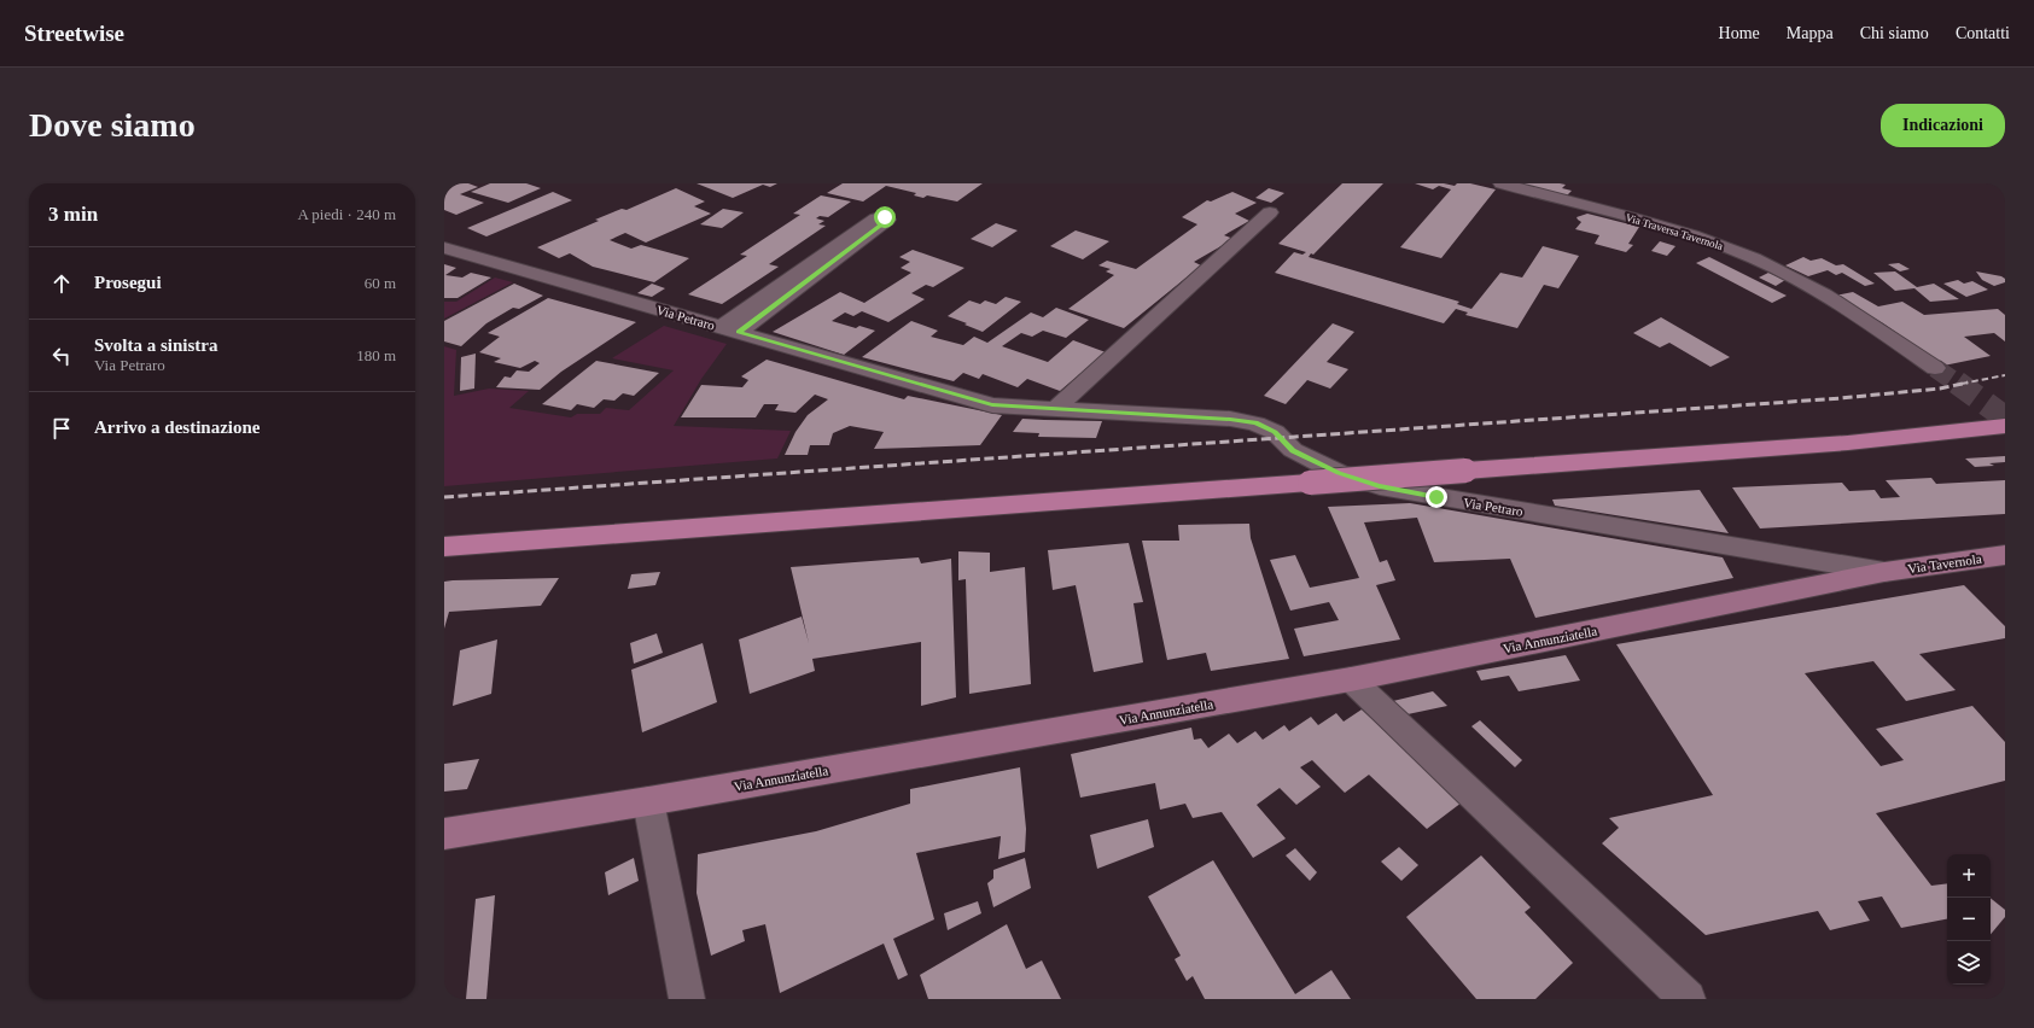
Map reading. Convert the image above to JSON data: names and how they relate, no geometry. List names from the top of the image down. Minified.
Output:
{"streets":{"main road":["Via Tavernola","Via Annunziatella"],"street":["Via Traversa Tavernola","Via Petraro"]},"crossings":[["Via Petraro","Via Tavernola"],["Via Petraro","Via Annunziatella"],["Via Tavernola","Via Annunziatella"]],"page":{"header":"Streetwise","nav":["Home","Mappa","Chi siamo","Contatti"],"buttons":"Indicazioni","title":"Dove siamo","heading":["3 min","A piedi · 240 m"],"list":[["Prosegui","60 m"],["Svolta a sinistra","Via Petraro","180 m"],"Arrivo a destinazione"],"map_buttons":["+","−"]}}
